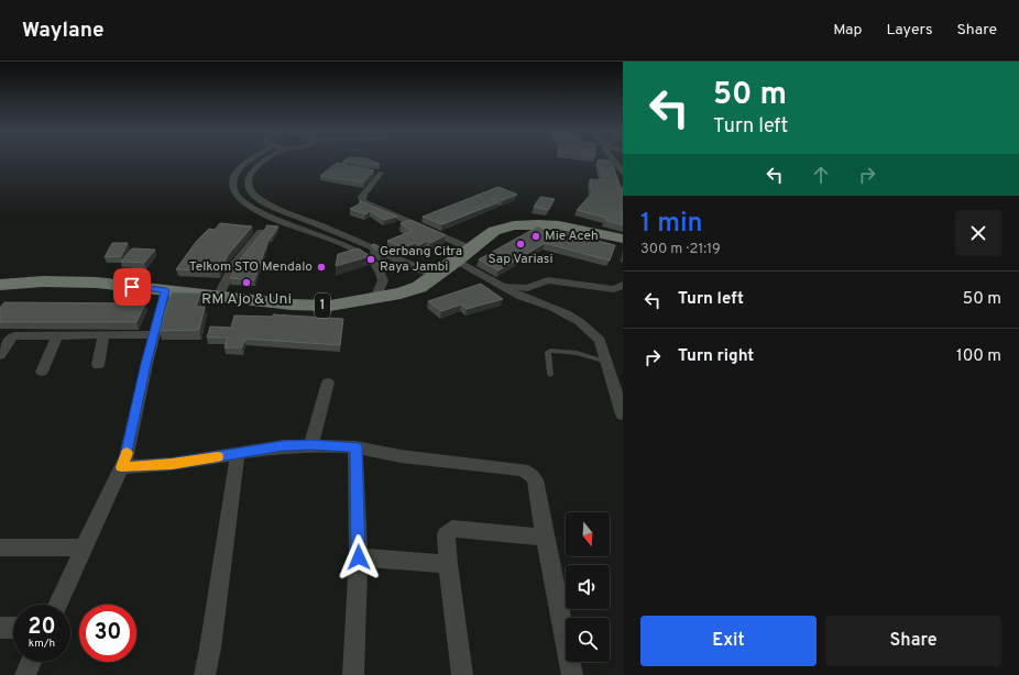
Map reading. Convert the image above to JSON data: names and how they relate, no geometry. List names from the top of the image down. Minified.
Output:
{"streets":{"highway":["1"]},"places":["Mie Aceh","Sap Variasi","Gerbang Citra Raya Jambi","Telkom STO Mendalo","RM Ajo & Uni"],"north":"bottom","page":{"header":"Waylane","nav":["Map","Layers","Share"],"turn":["50 m","Turn left"],"heading":["1 min","300 m · 21:19"],"list":[{"name":"Turn left","value":"50 m"},{"name":"Turn right","value":"100 m"}],"speed":"20 km/h","limit":"30","buttons":["Exit","Share"]}}
